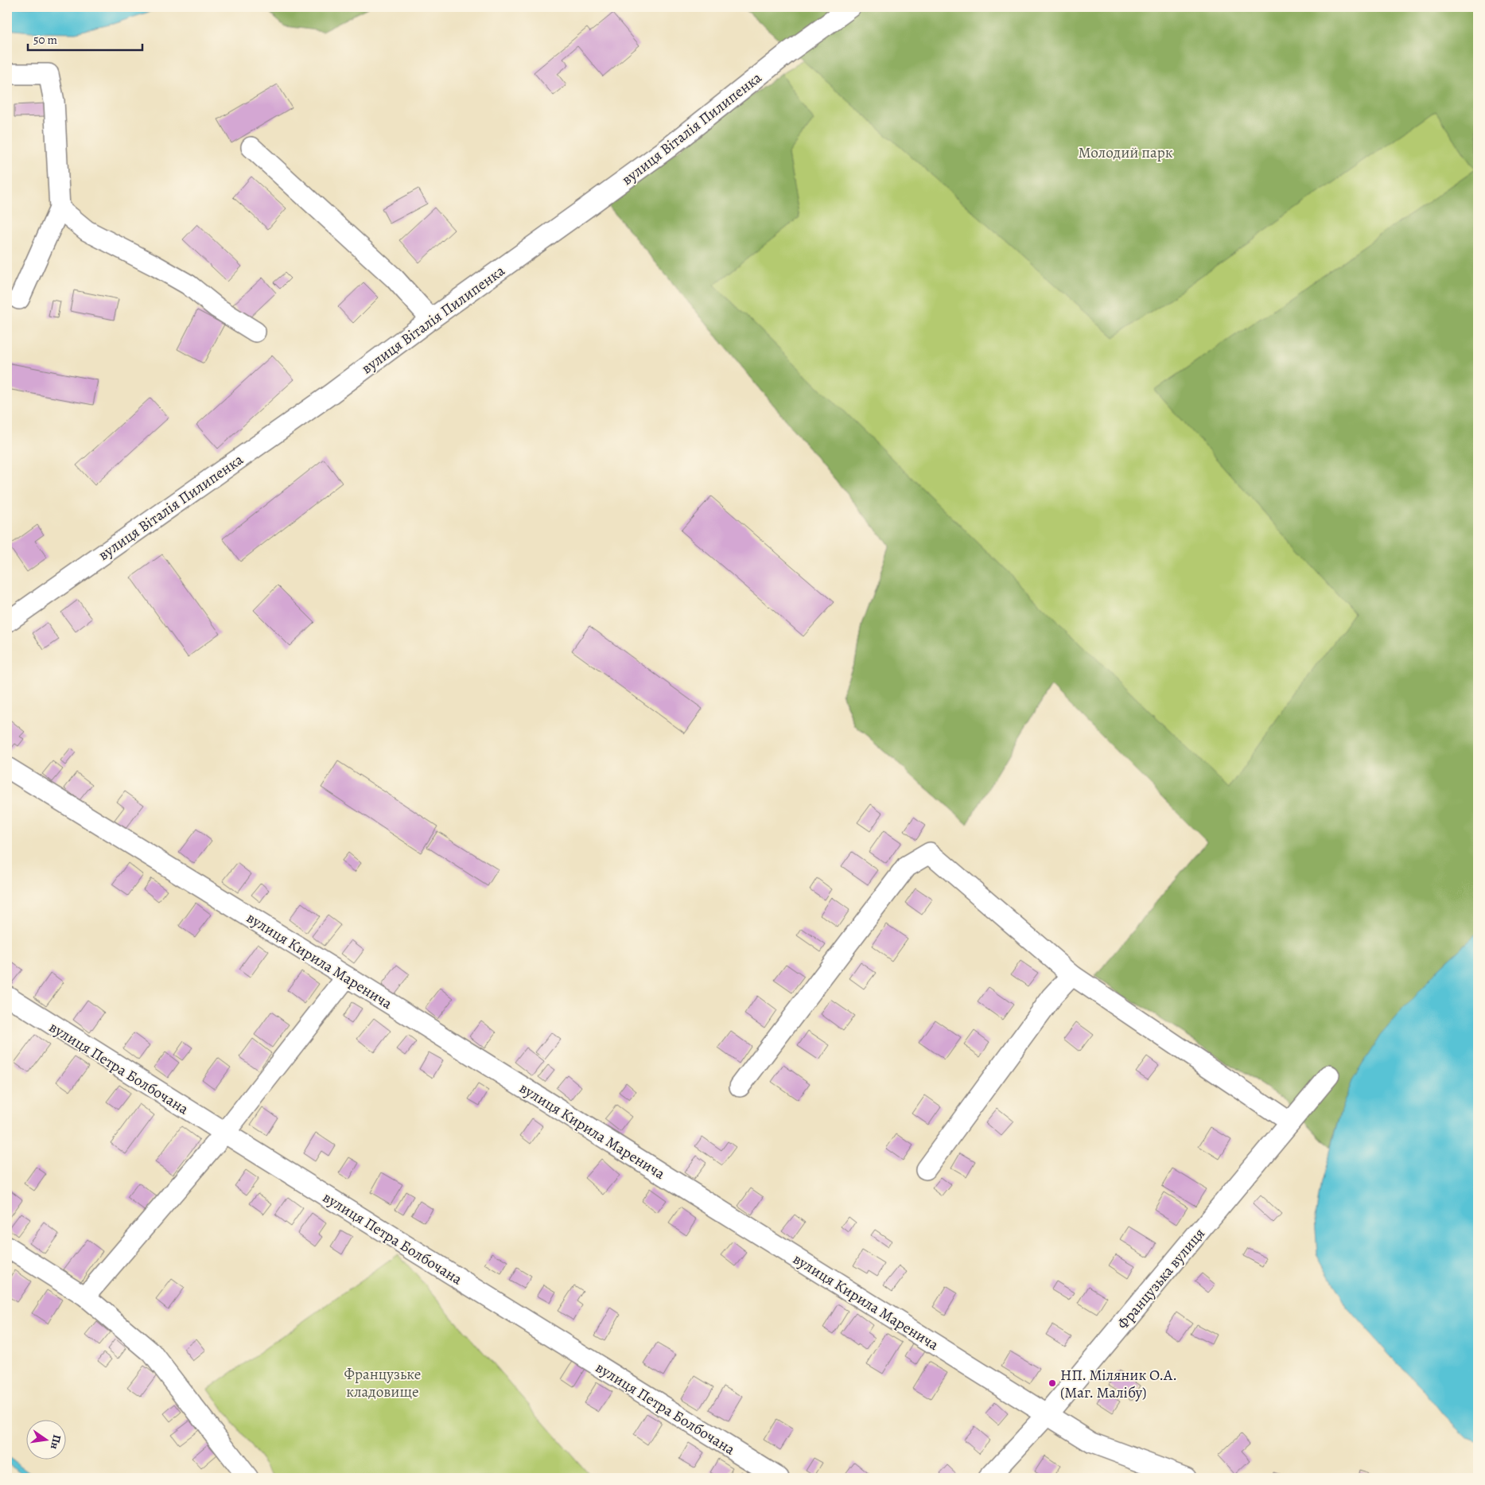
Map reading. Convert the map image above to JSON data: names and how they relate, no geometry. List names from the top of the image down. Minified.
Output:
{"streets":{"street":["вулиця Віталія Пилипенка","вулиця Кирила Маренича","вулиця Петра Болбочана","Французька вулиця"]},"crossings":[["вулиця Кирила Маренича","Французька вулиця"]],"parks":["Молодий парк","Французьке кладовище"],"places":["НП. Міляник О.А. (Маг. Малібу)"],"scale_bar":"50 m","north":"right"}
